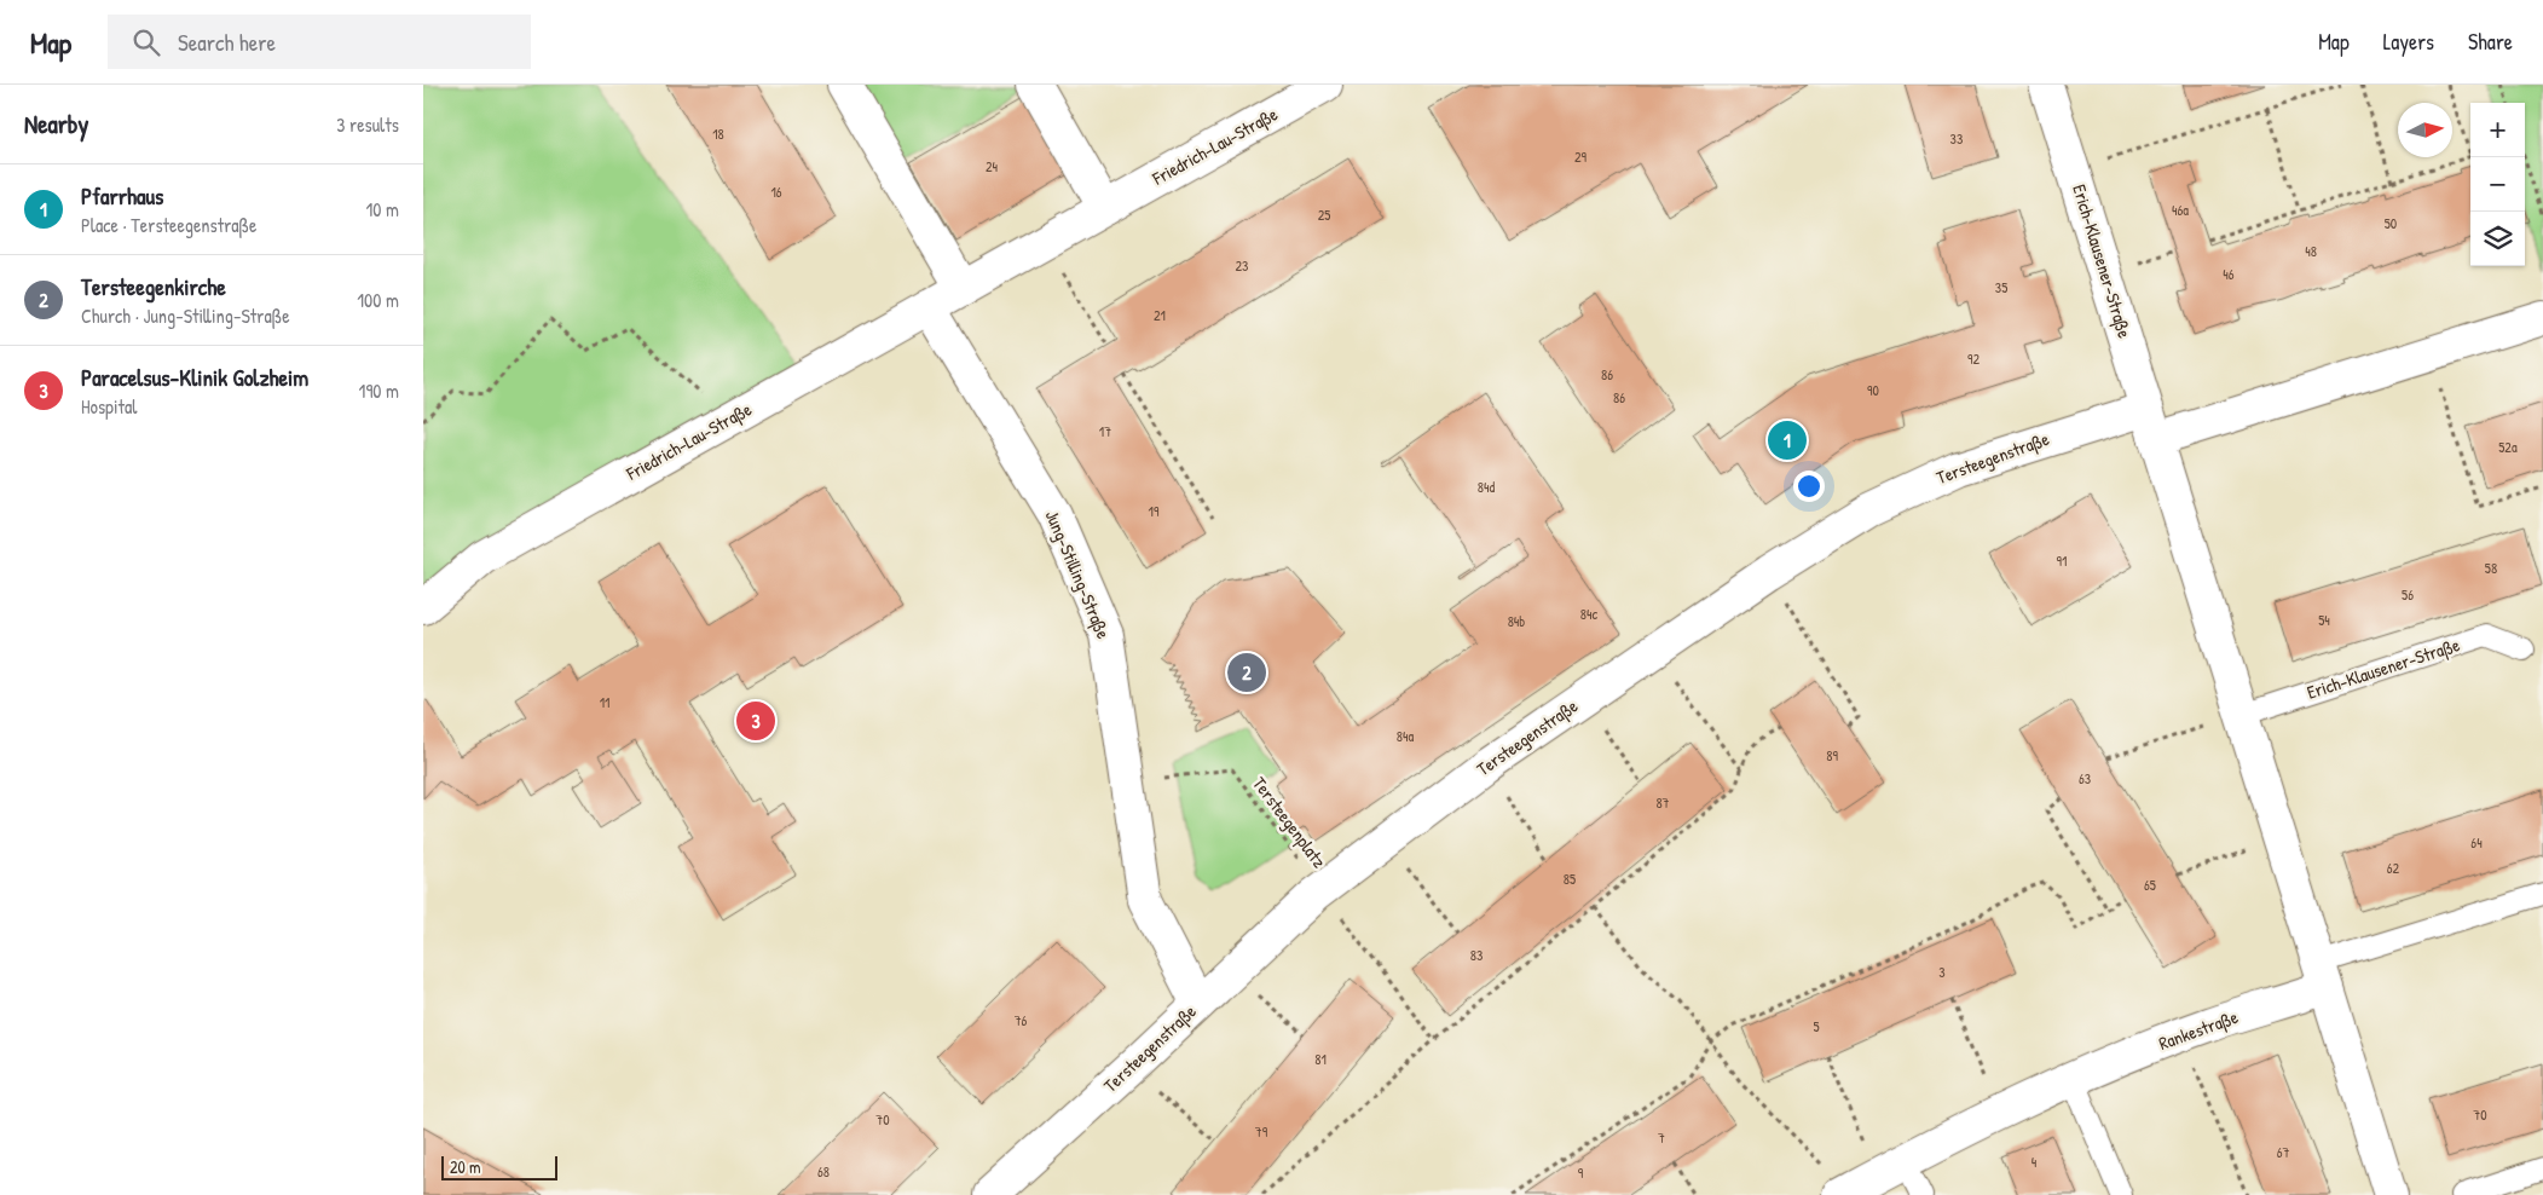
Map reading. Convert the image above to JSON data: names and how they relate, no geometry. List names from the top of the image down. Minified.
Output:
{"streets":{"street":["Friedrich-Lau-Straße","Erich-Klausener-Straße","Tersteegenstraße","Jung-Stilling-Straße","Rankestraße"],"path":["Tersteegenplatz"]},"crossings":[["Friedrich-Lau-Straße","Jung-Stilling-Straße"],["Erich-Klausener-Straße","Tersteegenstraße"],["Erich-Klausener-Straße","Rankestraße"],["Tersteegenstraße","Jung-Stilling-Straße"],["Tersteegenstraße","Tersteegenplatz"],["Jung-Stilling-Straße","Tersteegenplatz"]],"house_numbers":["18","33","29","24","16","46a","25","50","48","23","46","35","21","92","86","90","86","17","52a","84d","19","91","58","56","84c","54","84b","11","84a","89","63","87","64","62","85","65","83","3","76","5","81","70","70","79","7","67","4","68","9"],"scale_bar":"20 m","north":"right","page":{"header":"Map","search":"Search here","nav":["Map","Layers","Share"],"heading":["Nearby","3 results"],"map_buttons":["+","−"],"list":[{"mark":"1","name":"Pfarrhaus","note":"Place · Tersteegenstraße","value":"10 m"},{"mark":"2","name":"Tersteegenkirche","note":"Church · Jung-Stilling-Straße","value":"100 m"},{"mark":"3","name":"Paracelsus-Klinik Golzheim","note":"Hospital","value":"190 m"}],"pins":["1","2","3"],"scale":"20 m"}}
